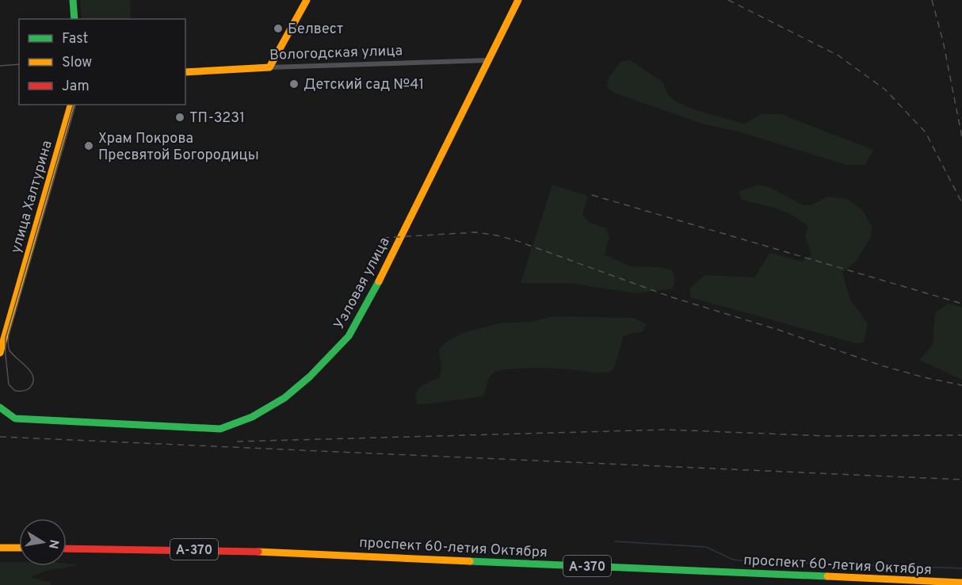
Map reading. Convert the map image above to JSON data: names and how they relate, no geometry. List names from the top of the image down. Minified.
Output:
{"streets":{"main road":["Вологодская улица","улица Халтурина","Узловая улица","проспект 60-летия Октября","А-370"]},"crossings":[["Вологодская улица","Узловая улица"]],"places":["Белвест","Детский сад №41","ТП-3231","Храм Покрова Пресвятой Богородицы"],"legend":["Fast","Slow","Jam"],"north":"right"}
